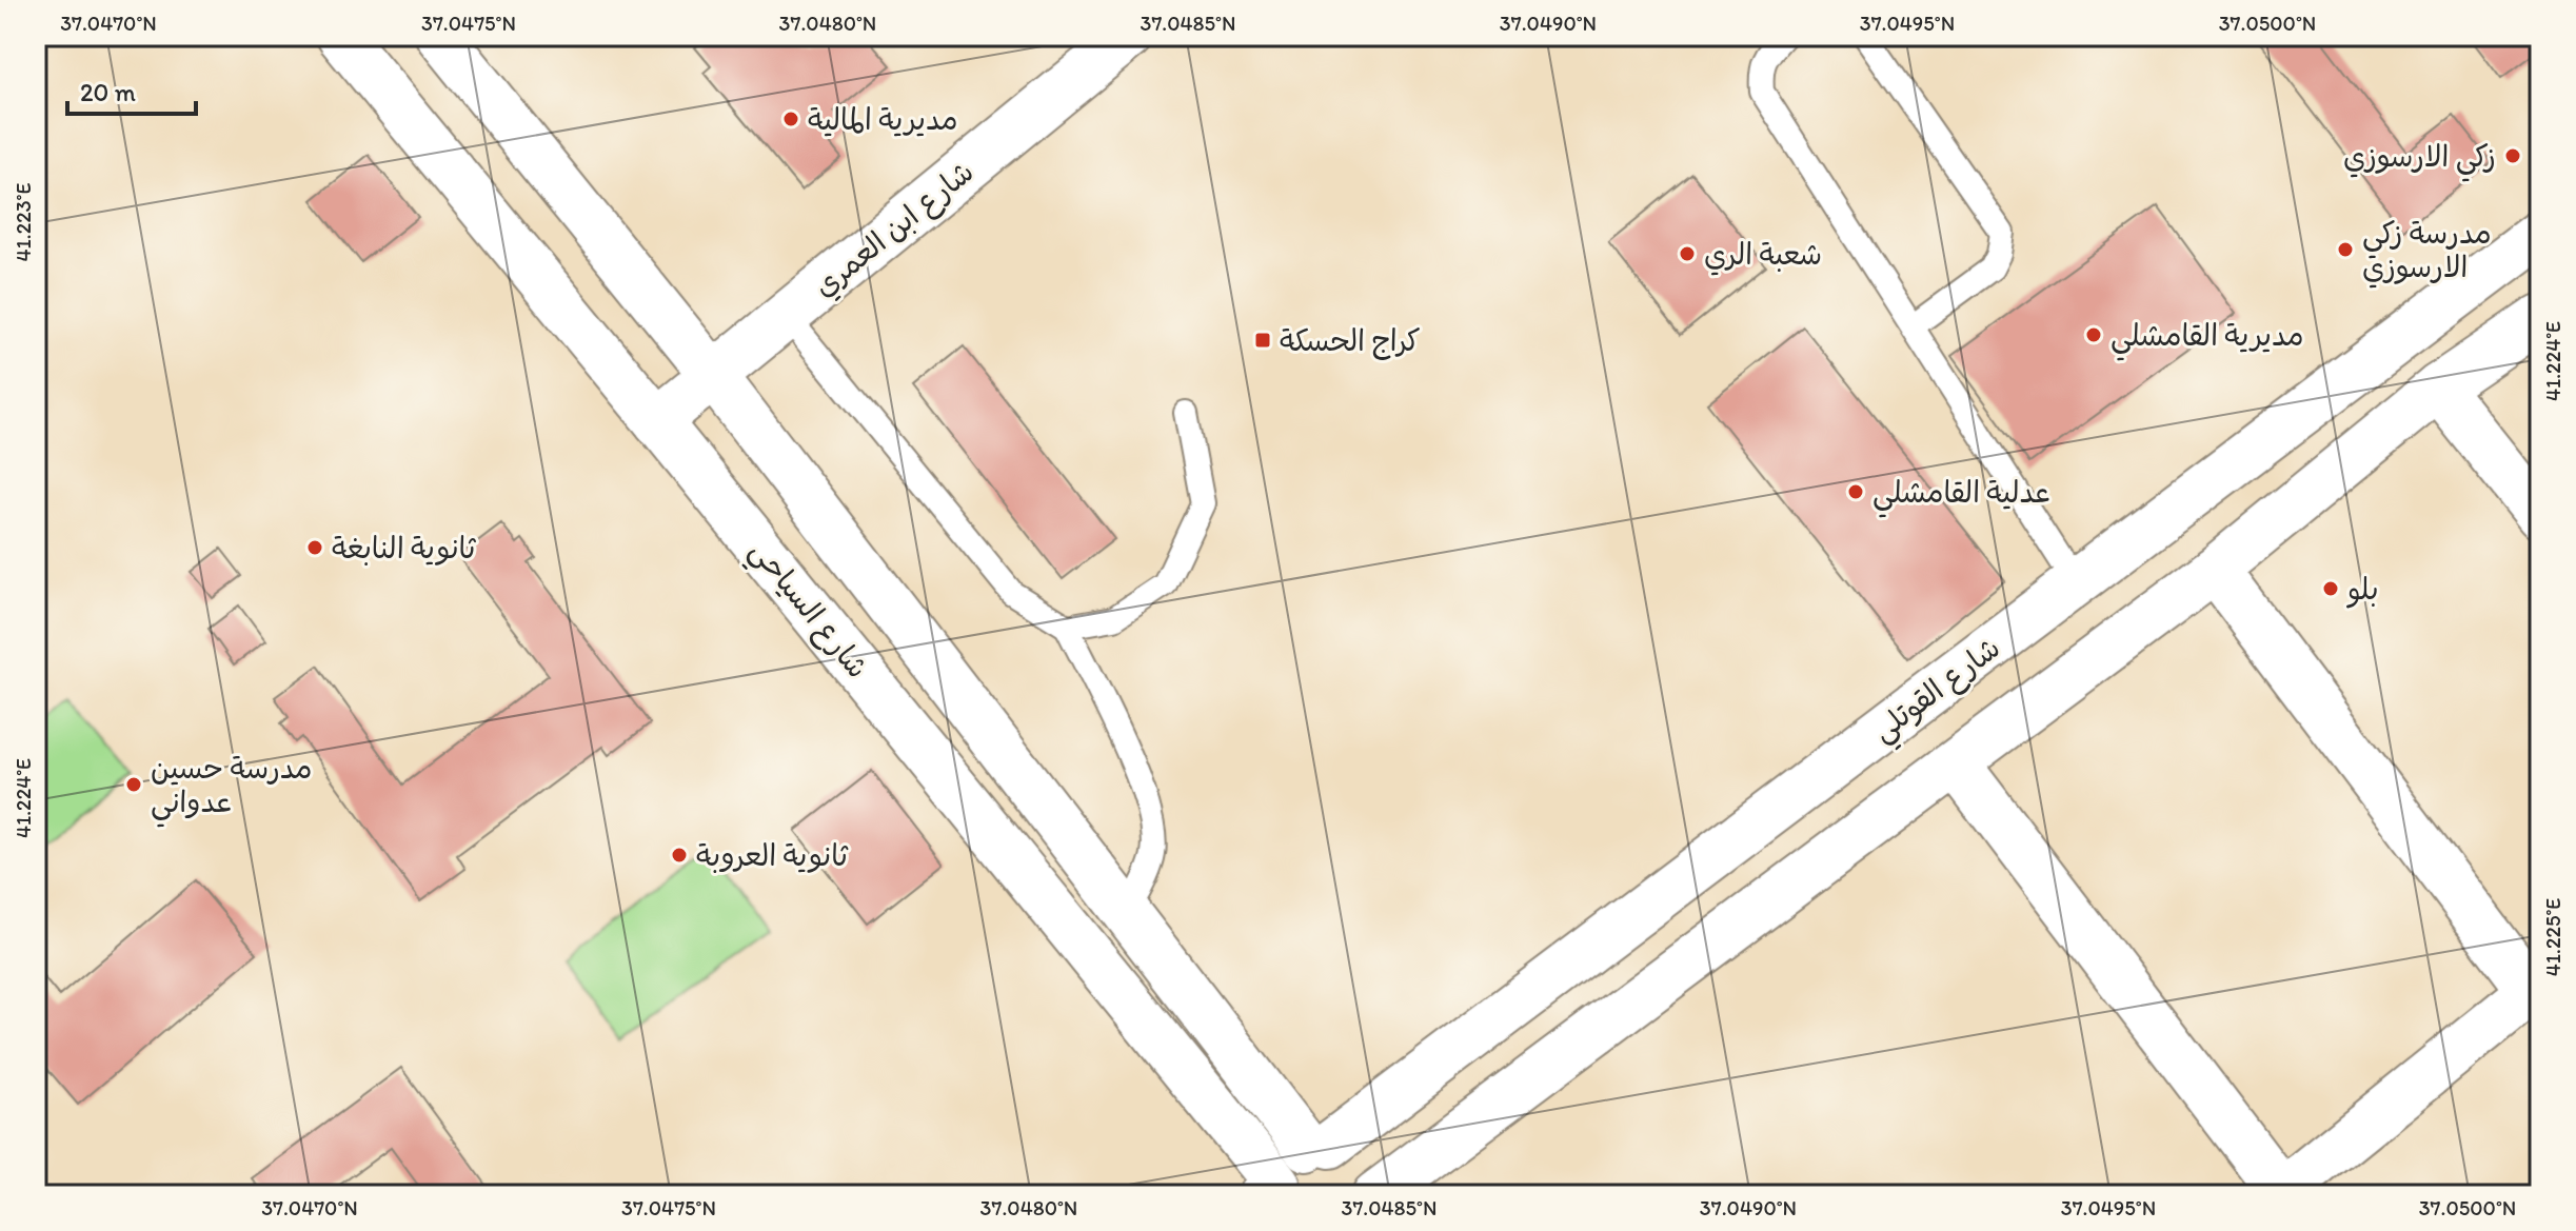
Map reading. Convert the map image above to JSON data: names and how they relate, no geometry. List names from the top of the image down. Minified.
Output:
{"streets":{"street":["شارع ابن العمري","شارع السياحي","شارع القوتلي"]},"crossings":[["شارع ابن العمري","شارع السياحي"],["شارع السياحي","شارع القوتلي"]],"places":{"other":["مديرية المالية","زكي الارسوزي","مدرسة زكي الارسوزي","شعبة الري","مديرية القامشلي","عدلية القامشلي","ثانوية النابغة","بلو","مدرسة حسين عدواني","ثانوية العروبة"],"transit":["كراج الحسكة"]},"scale_bar":"20 m","coordinates":["37.0470°N","37.0475°N","37.0480°N","37.0485°N","37.0490°N","37.0495°N","37.0500°N","41.223°E","41.224°E","41.225°E"]}
